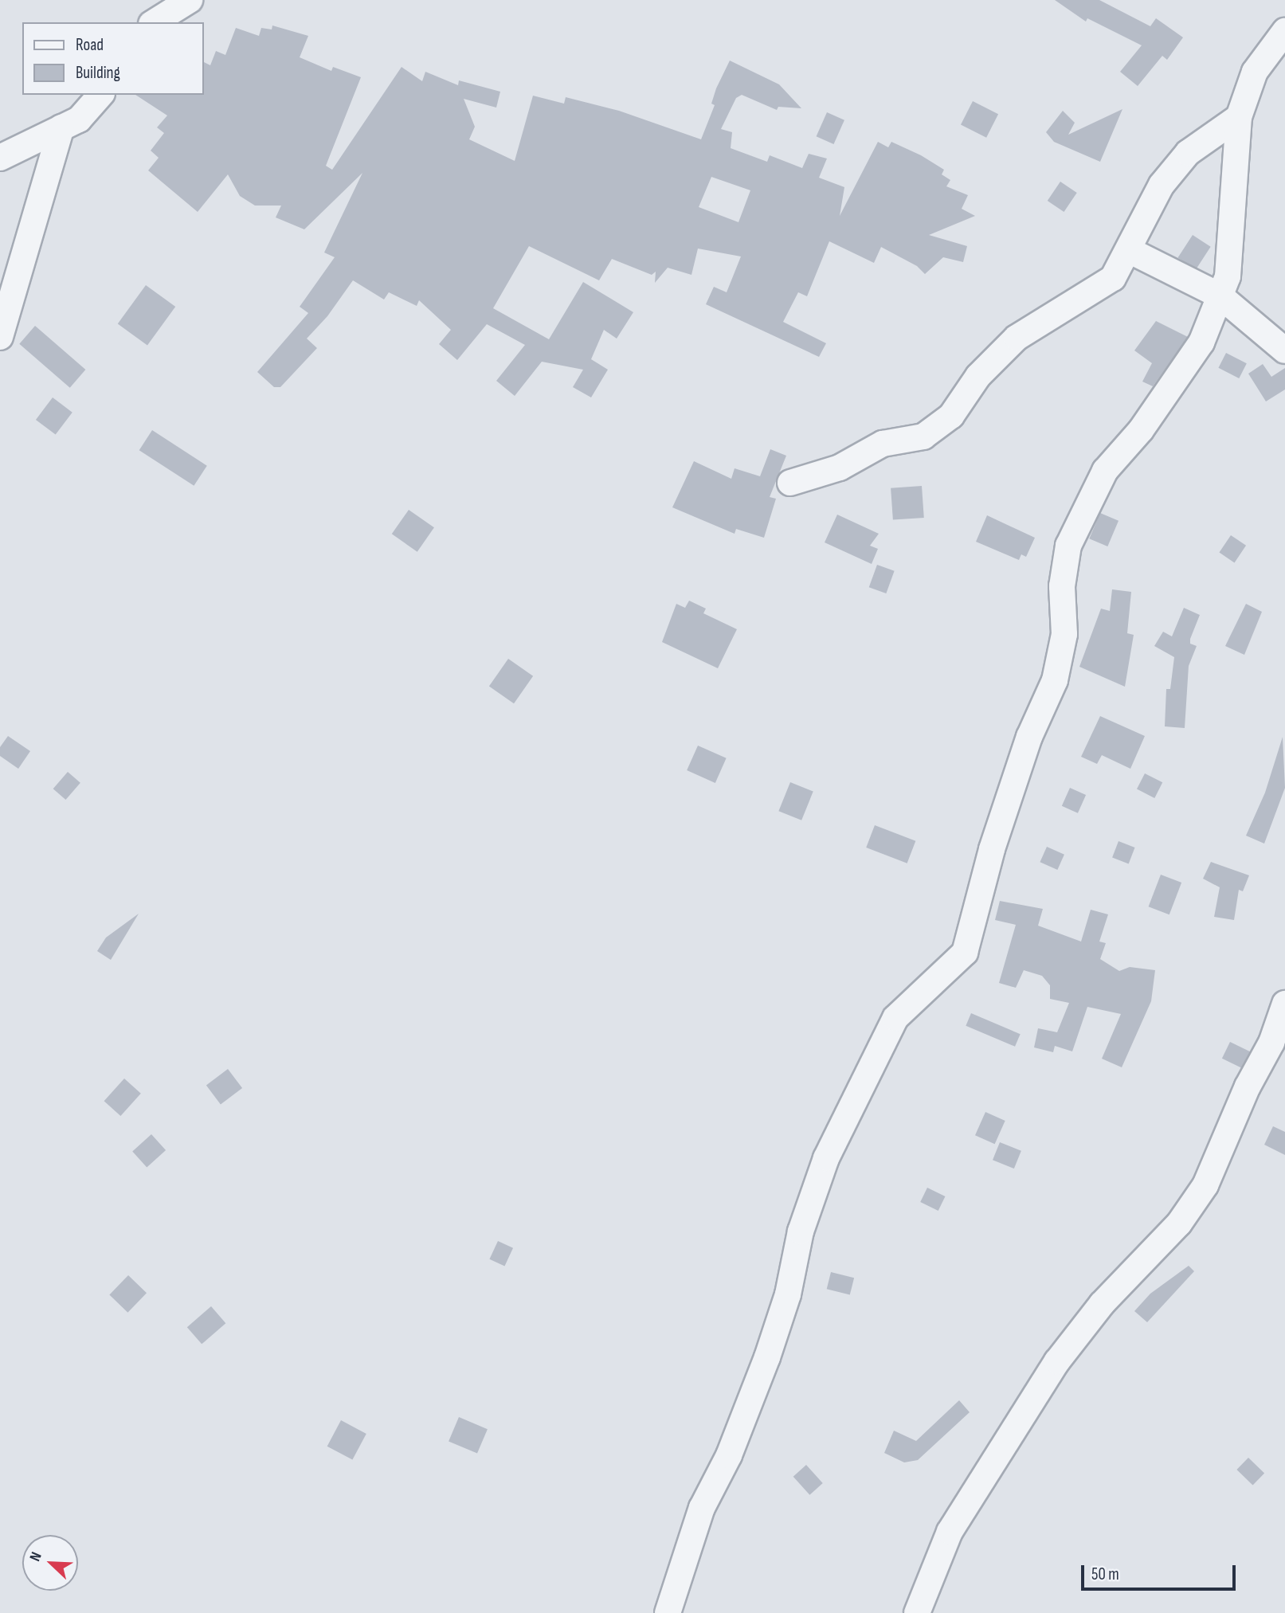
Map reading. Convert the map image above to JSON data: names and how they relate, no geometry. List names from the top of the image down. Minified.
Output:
{"legend":["Road","Building"],"scale_bar":"50 m","north":"top left"}
